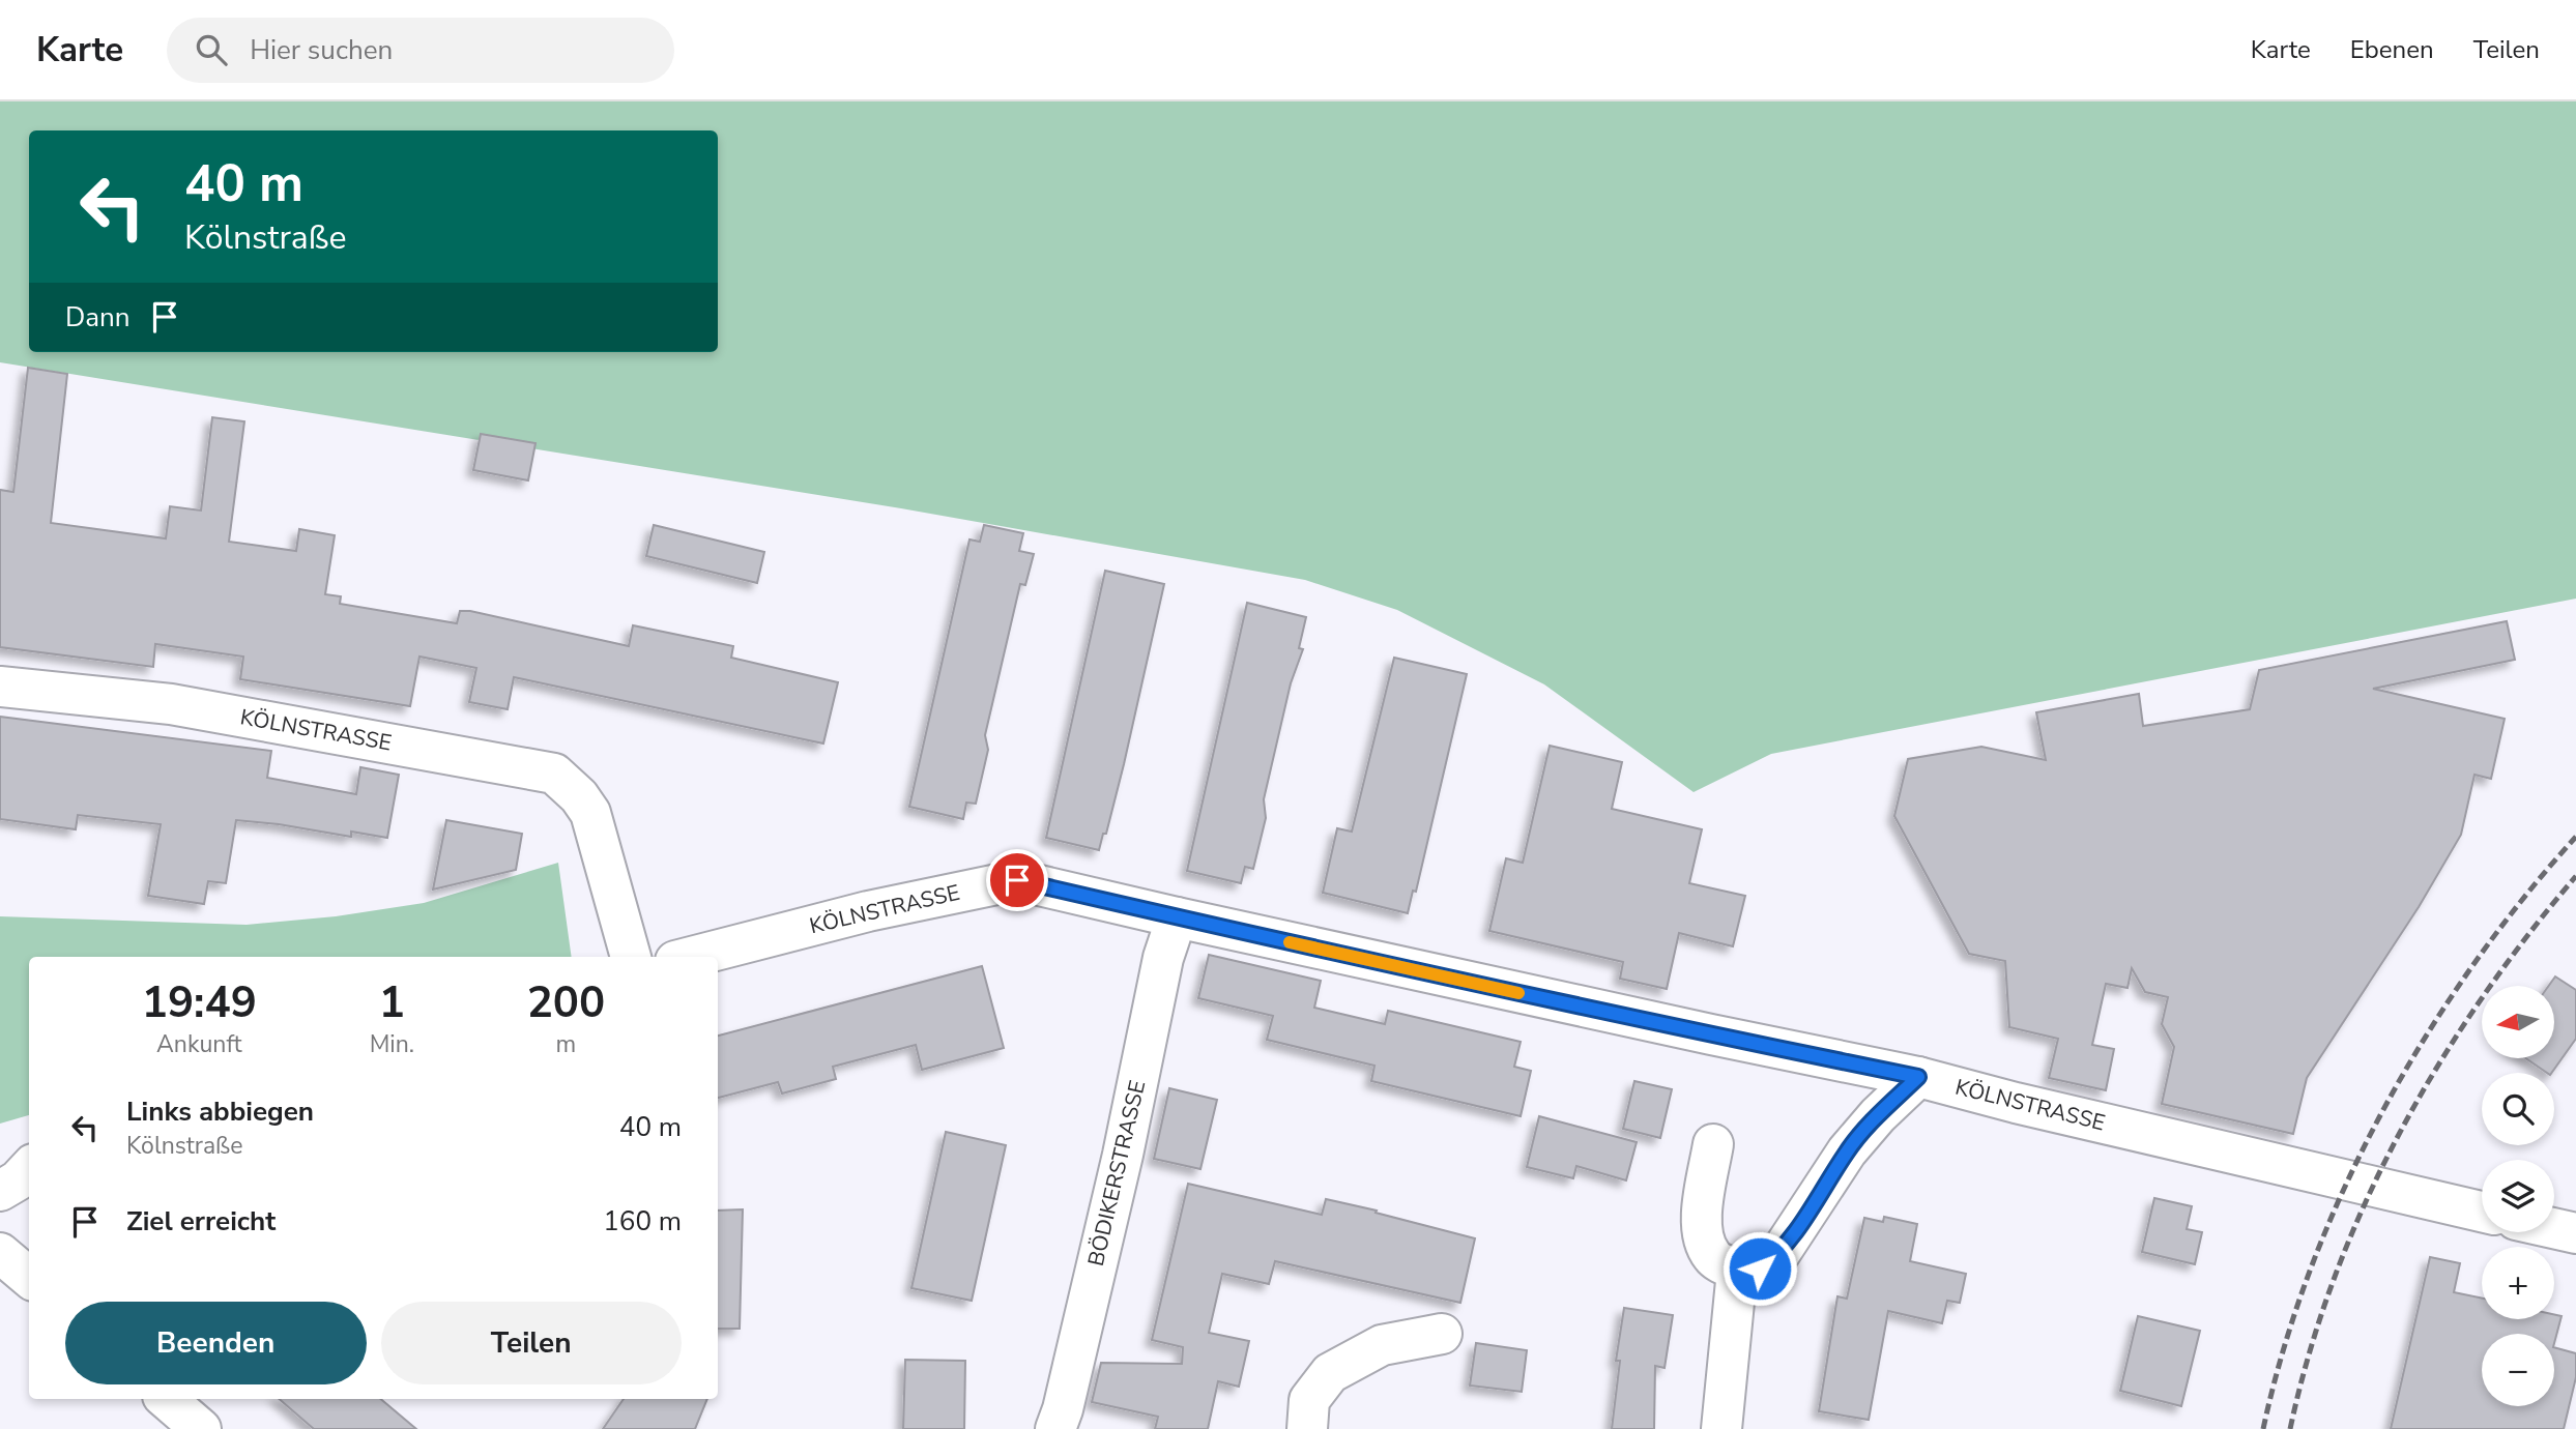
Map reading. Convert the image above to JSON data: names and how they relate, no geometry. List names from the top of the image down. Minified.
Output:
{"streets":{"street":["KÖLNSTRASSE","BÖDIKERSTRASSE"]},"crossings":[["KÖLNSTRASSE","BÖDIKERSTRASSE"]],"north":"left","page":{"header":"Karte","search":"Hier suchen","nav":["Karte","Ebenen","Teilen"],"turn":["40 m","Kölnstraße"],"then":"Dann","eta":["19:49","Ankunft","1","Min.","200","m"],"map_buttons":["+","−"],"list":[{"name":"Links abbiegen","note":"Kölnstraße","value":"40 m"},{"name":"Ziel erreicht","value":"160 m"}],"buttons":["Beenden","Teilen"]}}
